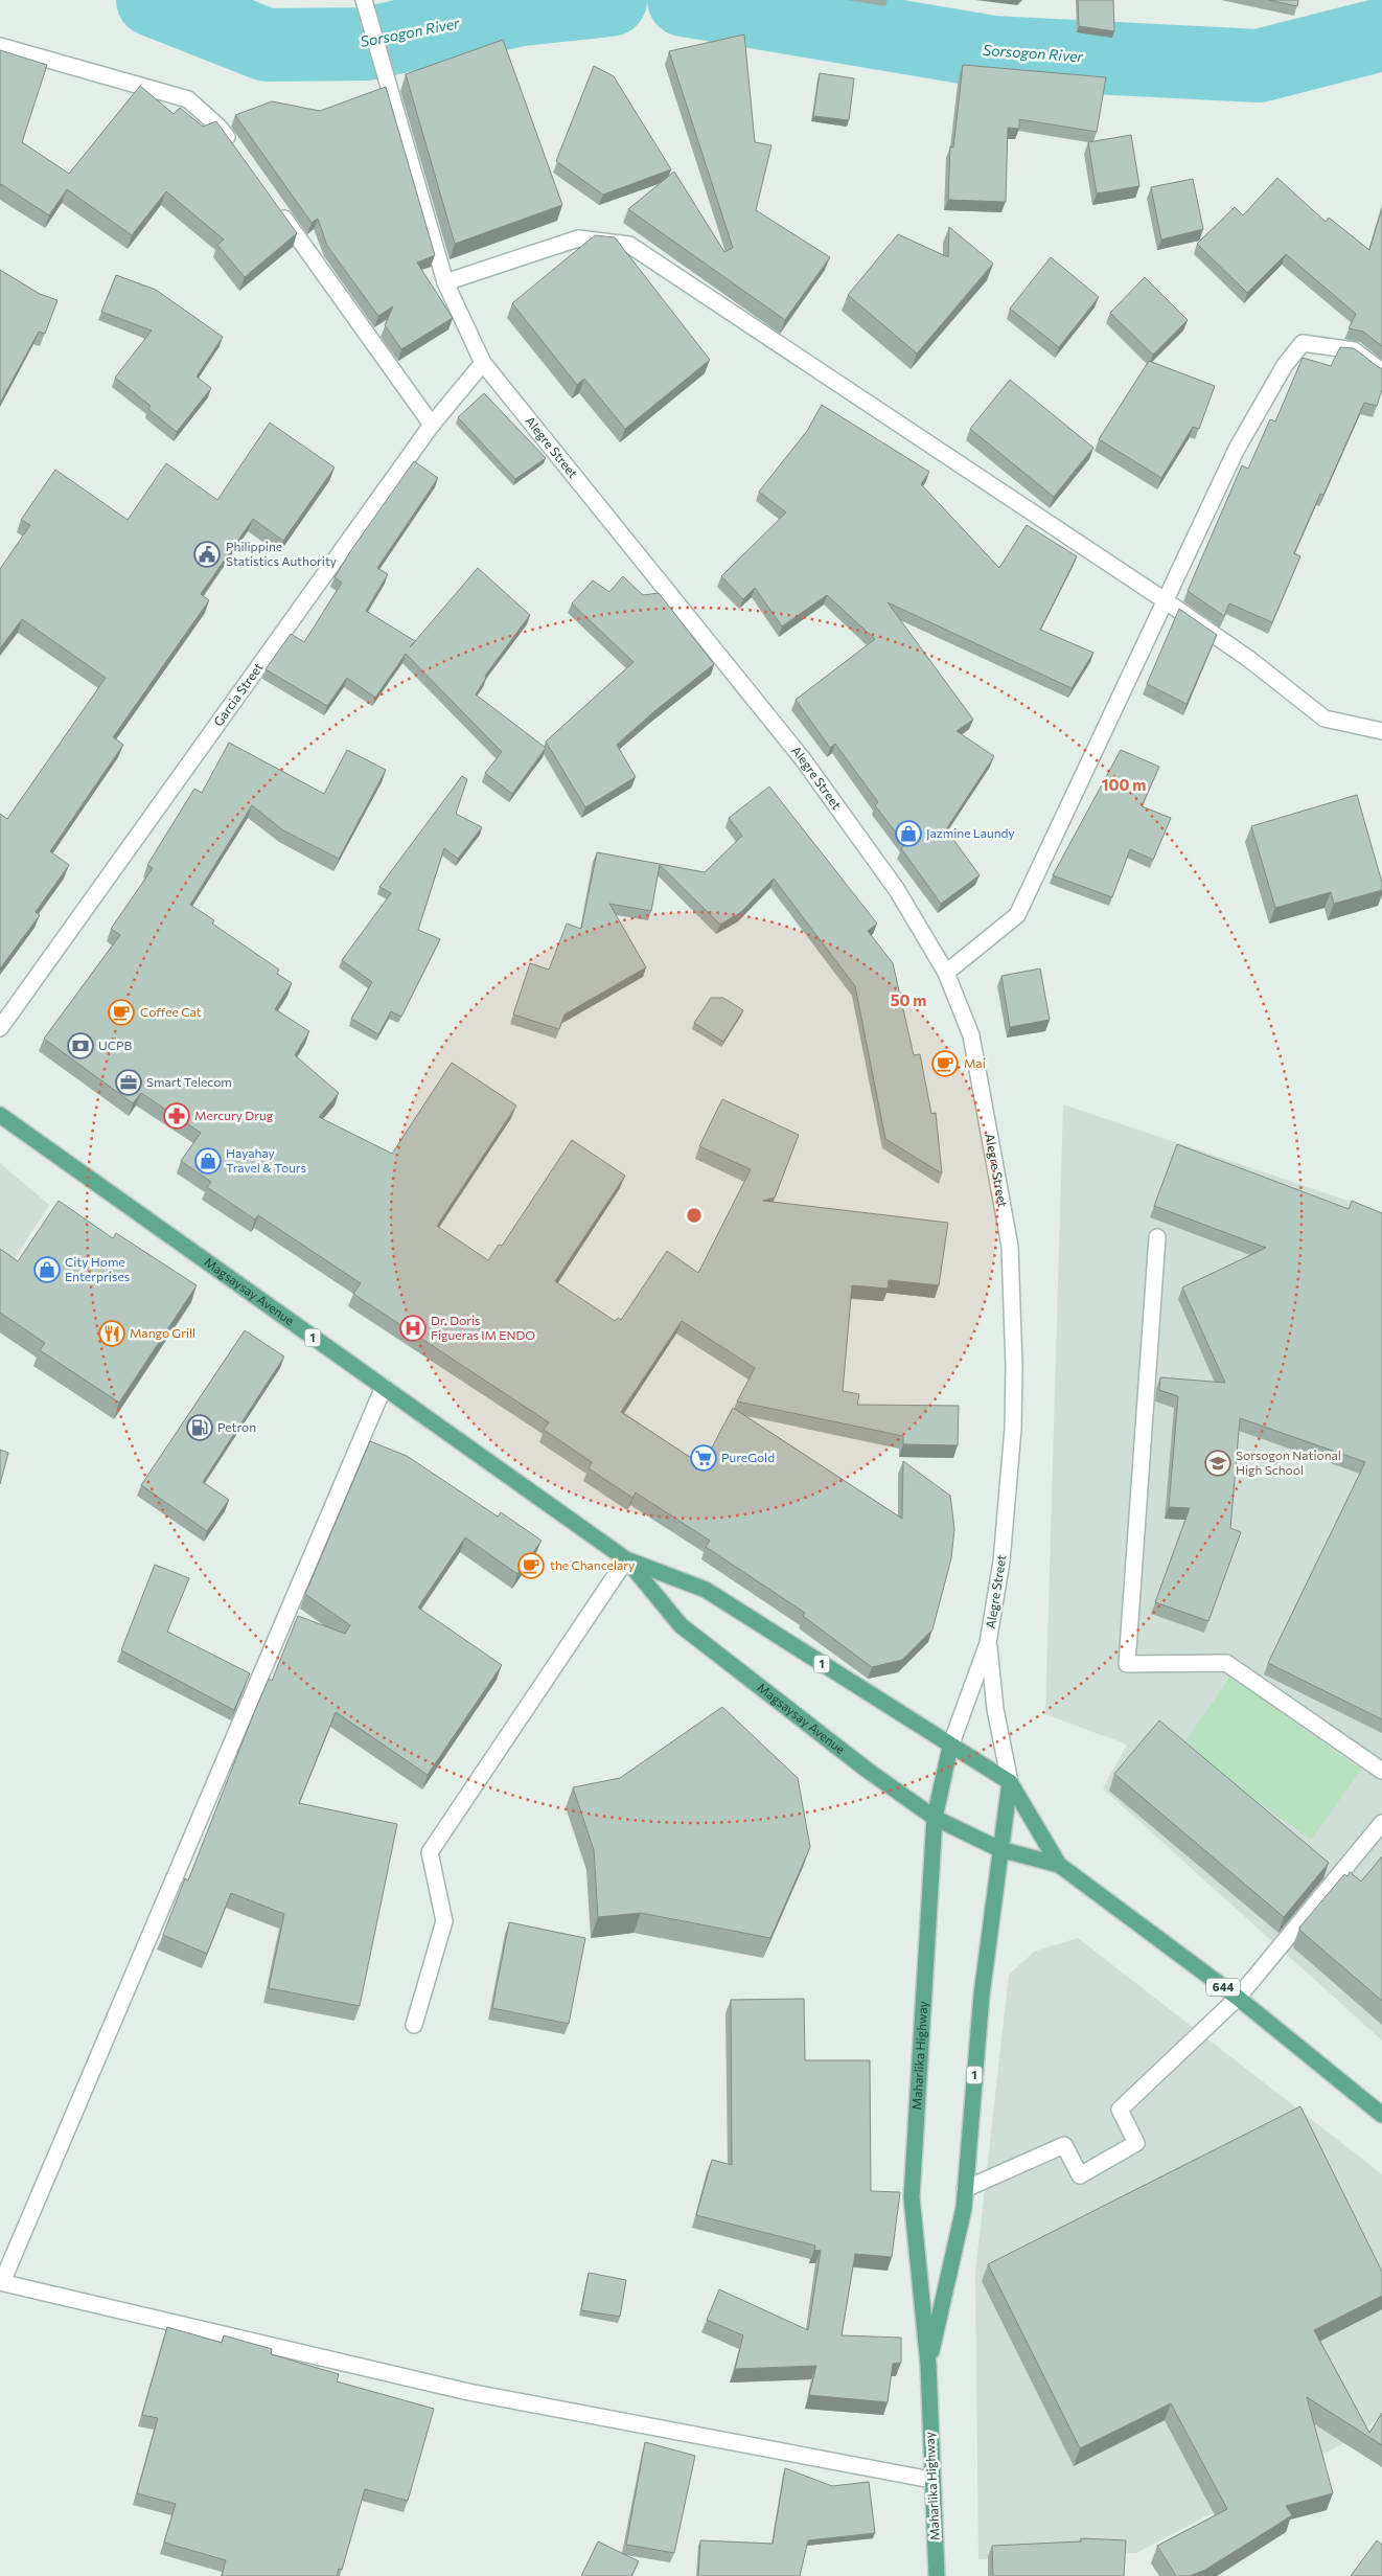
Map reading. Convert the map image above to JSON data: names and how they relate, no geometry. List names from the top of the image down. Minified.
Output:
{"streets":{"main road":["Magsaysay Avenue","1","644","Maharlika Highway"],"street":["Alegre Street","Garcia Street"]},"crossings":[["Alegre Street","Garcia Street"],["Alegre Street","Magsaysay Avenue"],["Alegre Street","644"],["Alegre Street","Maharlika Highway"],["Magsaysay Avenue","644"],["Magsaysay Avenue","Maharlika Highway"],["644","Maharlika Highway"]],"water":["Sorsogon River"],"places":{"public building":["Philippine Statistics Authority"],"shop":["Jazmine Laundy","Hayahay Travel & Tours","City Home Enterprises"],"cafe":["Coffee Cat","Mai","the Chancelary"],"bank":["UCPB"],"office":["Smart Telecom"],"pharmacy":["Mercury Drug"],"hospital":["Dr. Doris Figueras IM ENDO"],"restaurant":["Mango Grill"],"fuel station":["Petron"],"supermarket":["PureGold"],"school or university":["Sorsogon National High School"]},"rings":["100 m","50 m"]}
